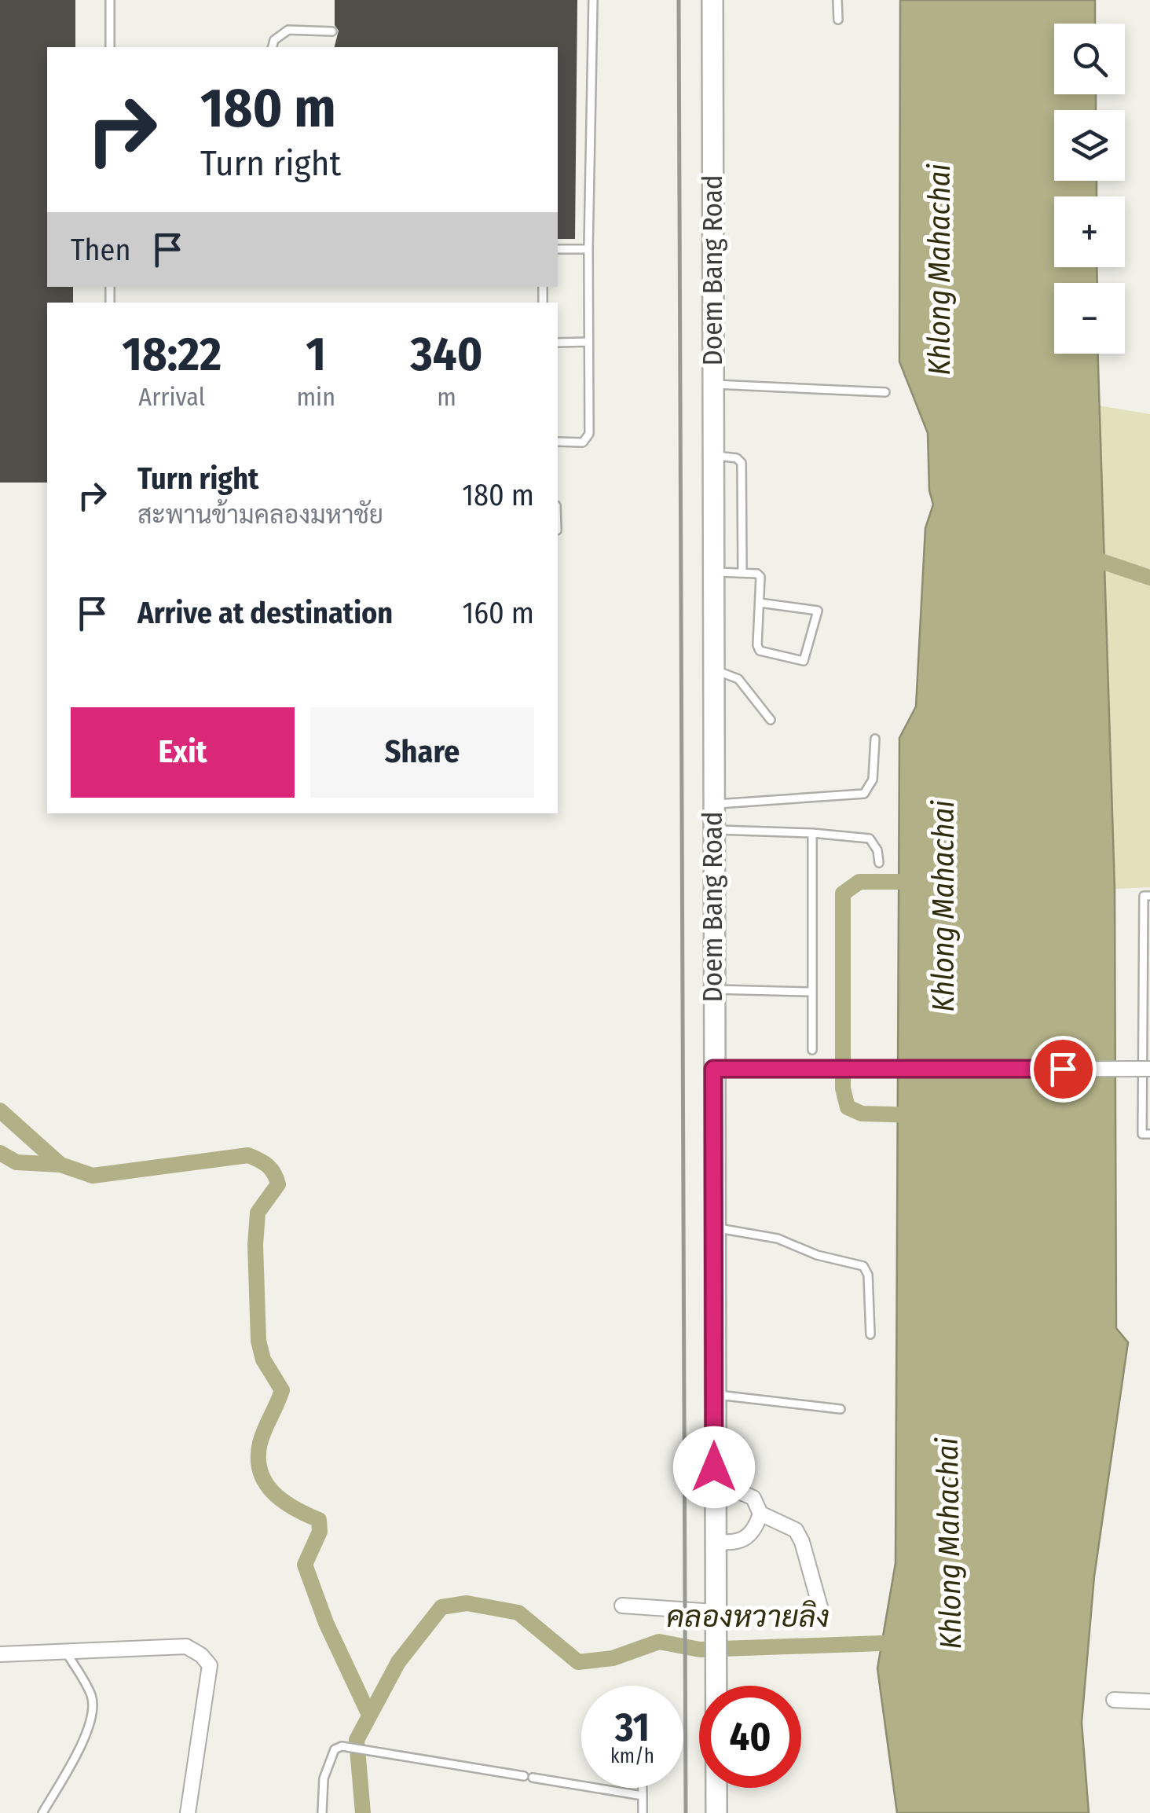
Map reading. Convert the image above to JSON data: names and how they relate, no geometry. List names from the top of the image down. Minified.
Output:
{"streets":{"street":["Doem Bang Road"]},"water":["Khlong Mahachai","คลองหวายลิง"],"page":{"map_buttons":["+","−"],"turn":["180 m","Turn right"],"then":"Then","eta":["18:22","Arrival","1","min","340","m"],"list":[{"name":"Turn right","note":"สะพานข้ามคลองมหาชัย","value":"180 m"},{"name":"Arrive at destination","value":"160 m"}],"buttons":["Exit","Share"],"speed":"31 km/h","limit":"40"}}
